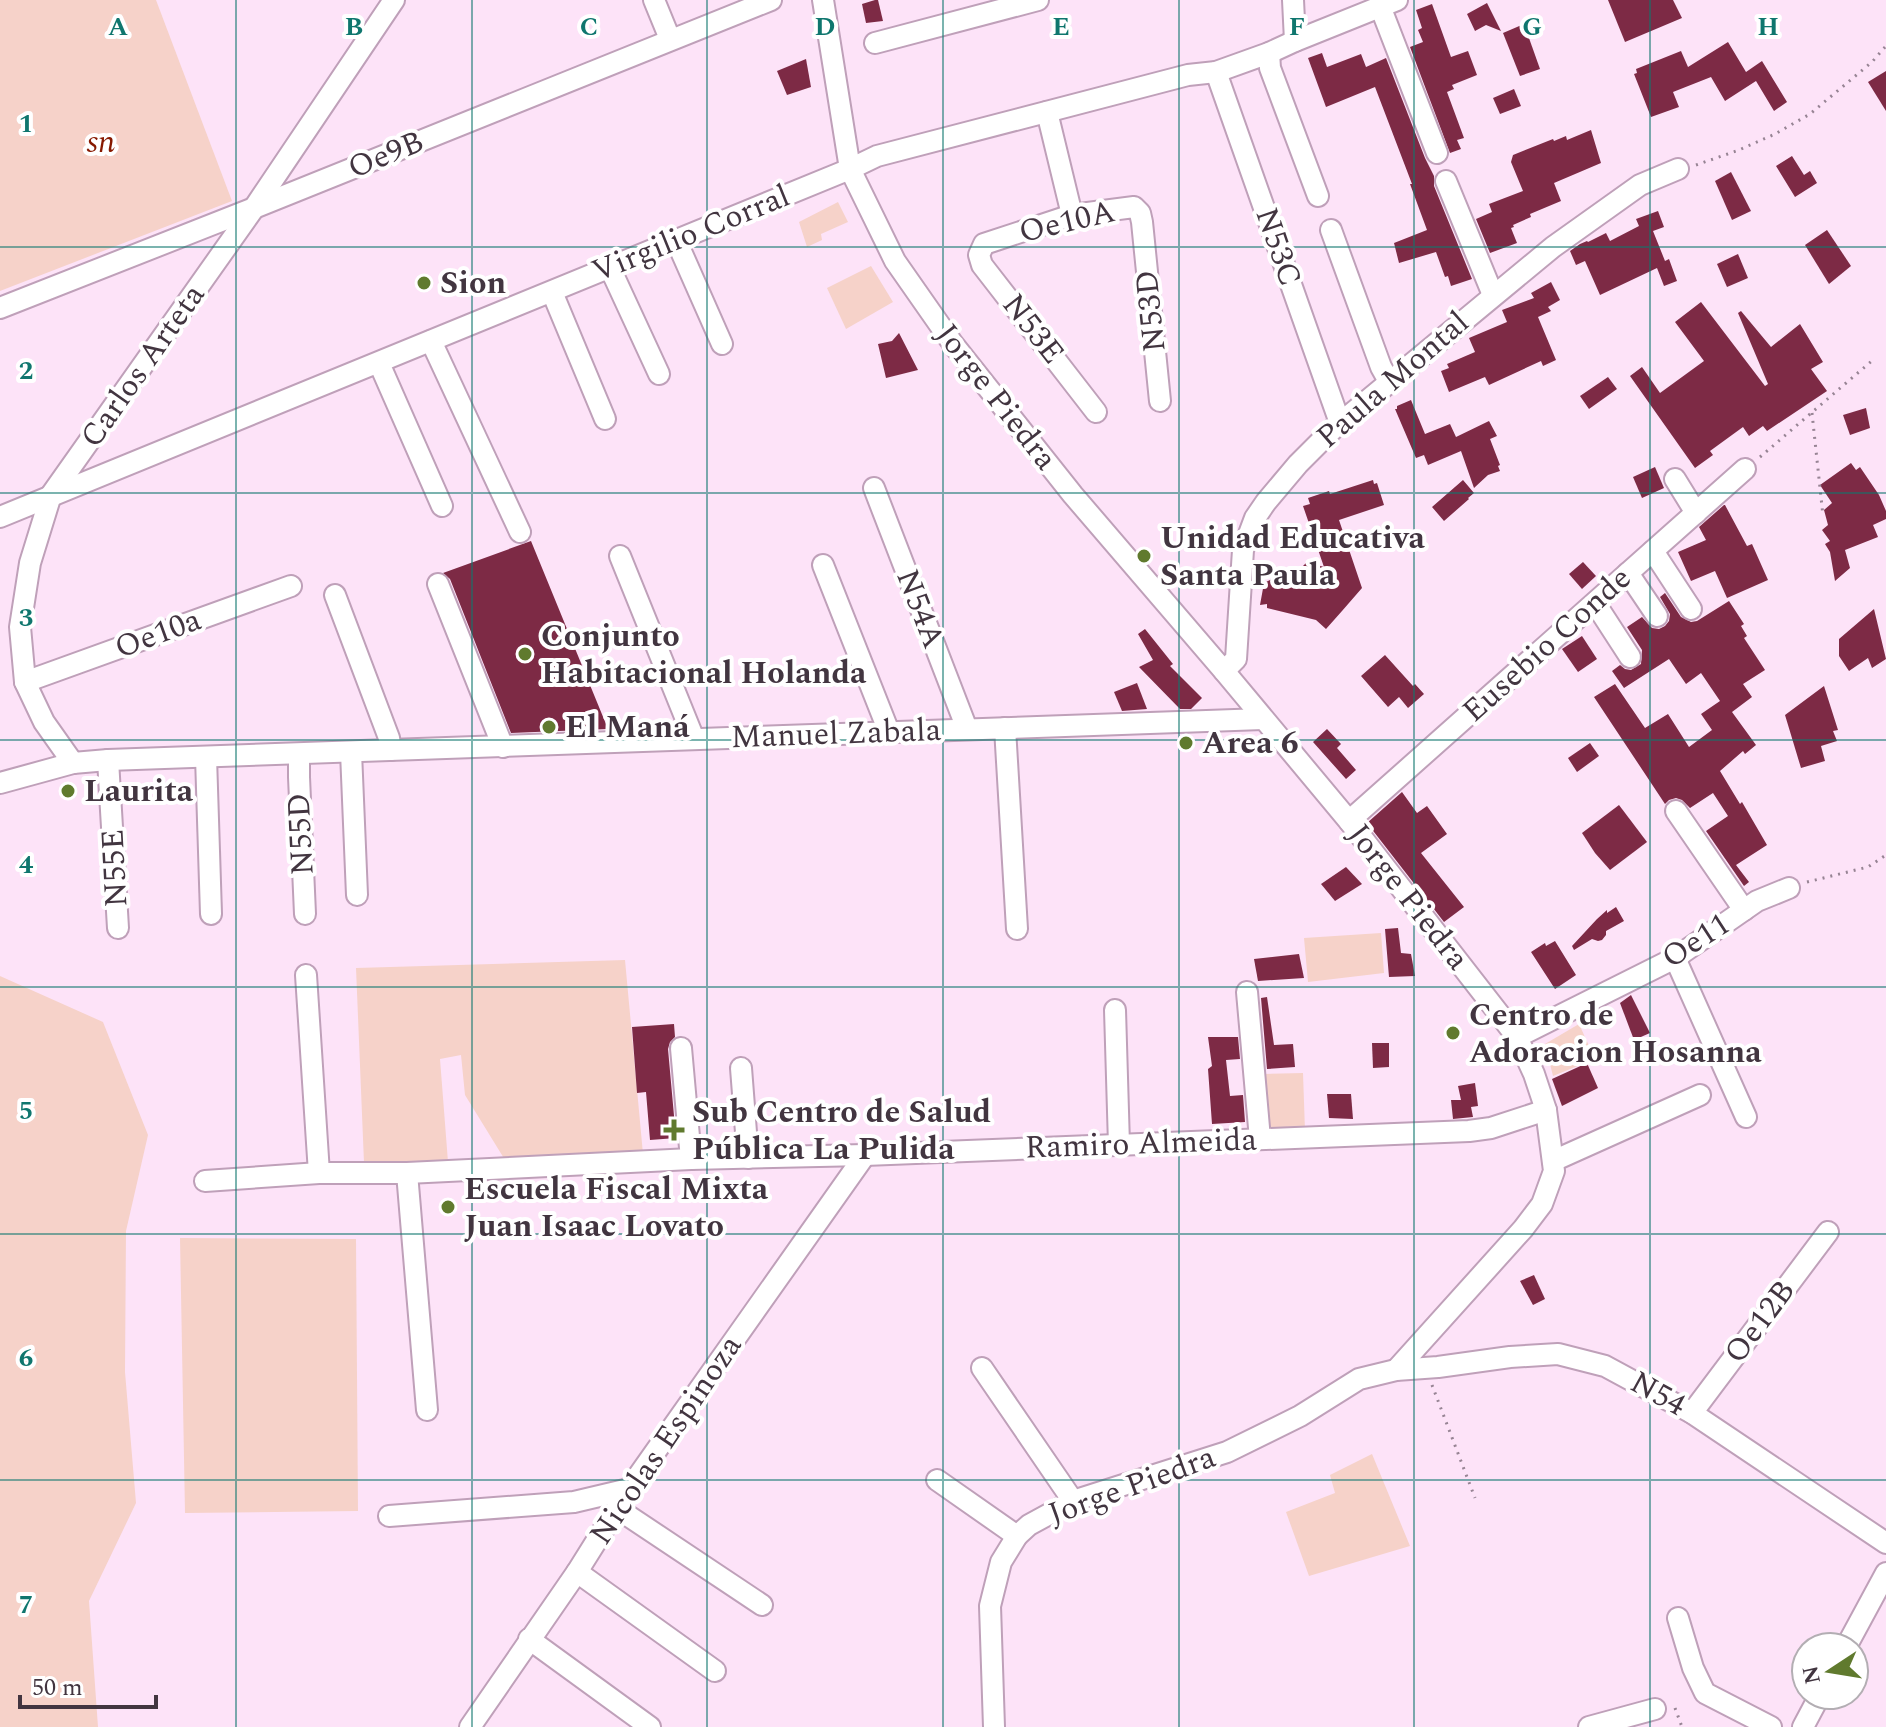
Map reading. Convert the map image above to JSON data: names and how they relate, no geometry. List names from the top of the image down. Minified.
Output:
{"streets":{"street":["Oe9B","Oe10A","Virgilio Corral","N53C","N53D","N53E","Carlos Arteta","Paula Montal","Jorge Piedra","N54A","Oe10a","Eusebio Conde","Manuel Zabala","N55D","N55E","Oe11","Ramiro Almeida","Oe12B","N54","Nicolas Espinoza"]},"crossings":[["Oe9B","Carlos Arteta"],["Oe10A","N53D"],["Oe10A","N53E"],["Virgilio Corral","N53C"],["Virgilio Corral","Carlos Arteta"],["Virgilio Corral","Jorge Piedra"],["N53C","Paula Montal"],["Carlos Arteta","Oe10a"],["Carlos Arteta","Manuel Zabala"],["Paula Montal","Jorge Piedra"],["Jorge Piedra","Eusebio Conde"],["Jorge Piedra","Manuel Zabala"],["Jorge Piedra","Oe11"],["Jorge Piedra","Ramiro Almeida"],["Jorge Piedra","N54"],["N54A","Manuel Zabala"],["Manuel Zabala","N55D"],["Manuel Zabala","N55E"],["Ramiro Almeida","Nicolas Espinoza"],["Oe12B","N54"]],"parks":["sn"],"places":{"other":["Sion","Unidad Educativa Santa Paula","Conjunto Habitacional Holanda","El Maná","Area 6","Laurita","Centro de Adoracion Hosanna","Escuela Fiscal Mixta Juan Isaac Lovato"],"health":["Sub Centro de Salud Pública La Pulida"]},"scale_bar":"50 m","north":"left","grid":{"columns":["A","B","C","D","E","F","G","H"],"rows":["1","2","3","4","5","6","7"]}}
